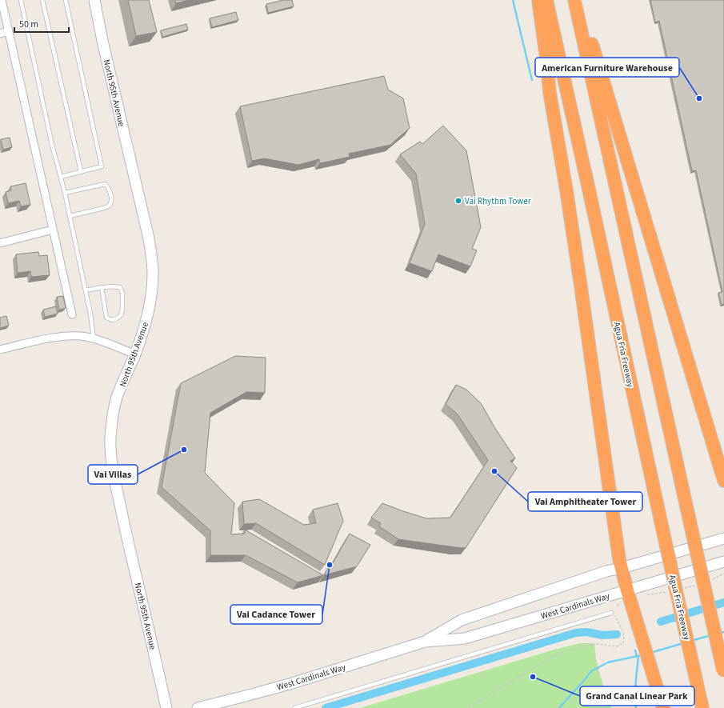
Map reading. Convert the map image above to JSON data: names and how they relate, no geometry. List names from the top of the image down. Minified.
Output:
{"streets":{"highway":["Agua Fria Freeway"],"main road":["North 95th Avenue","West Cardinals Way"]},"places":["American Furniture Warehouse","Vai Rhythm Tower","Vai Villas","Vai Amphitheater Tower","Vai Cadance Tower","Grand Canal Linear Park"],"scale_bar":"50 m"}
